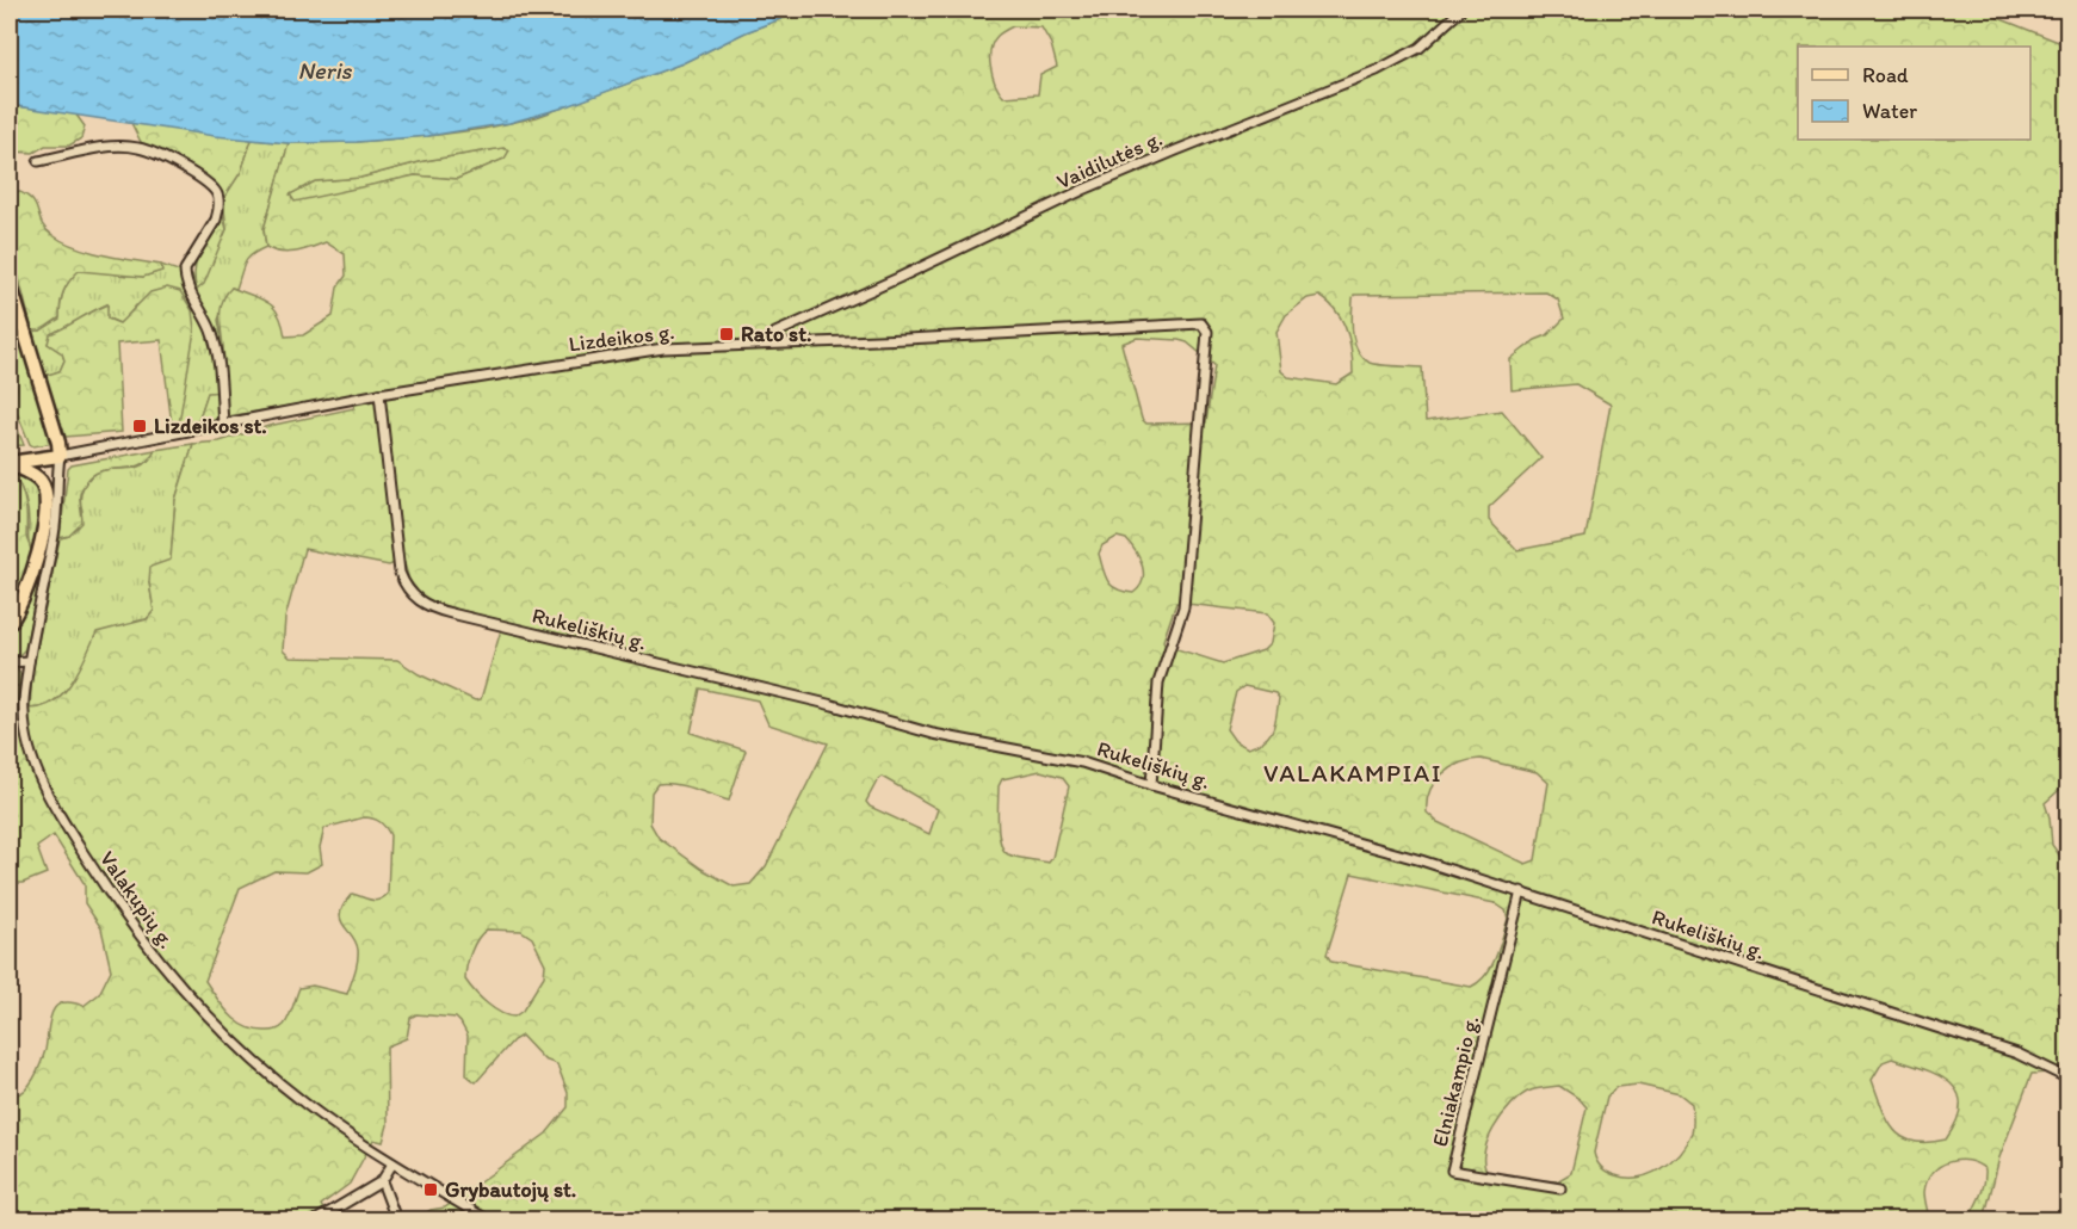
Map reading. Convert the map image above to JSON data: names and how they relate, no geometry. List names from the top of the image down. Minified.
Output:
{"streets":{"street":["Vaidilutės g.","Lizdeikos g.","Rukeliškių g.","Valakupių g.","Elniakampio g."]},"crossings":[["Vaidilutės g.","Lizdeikos g."],["Lizdeikos g.","Rukeliškių g."],["Lizdeikos g.","Valakupių g."],["Rukeliškių g.","Elniakampio g."]],"districts":["VALAKAMPIAI"],"water":["Neris"],"places":{"transit":["Rato st.","Lizdeikos st.","Grybautojų st."]},"legend":["Road","Water"]}
